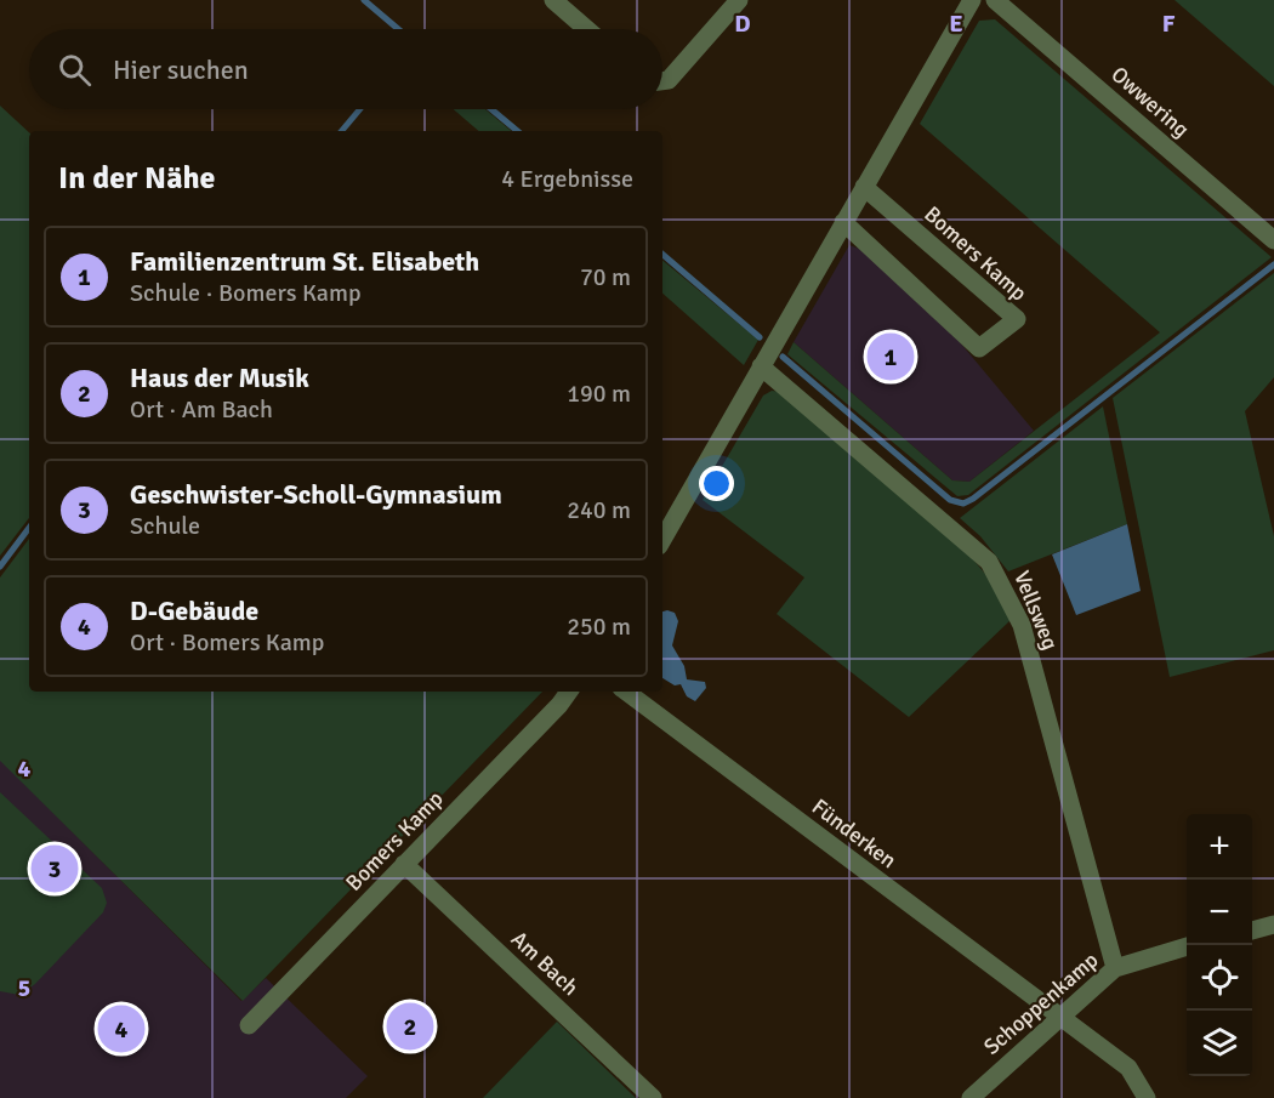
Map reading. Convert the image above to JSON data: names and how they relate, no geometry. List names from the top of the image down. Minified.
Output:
{"streets":{"street":["Owwering","Bomers Kamp","Vellsweg","Fünderken","Am Bach","Schoppenkamp"]},"crossings":[["Bomers Kamp","Am Bach"],["Vellsweg","Schoppenkamp"],["Fünderken","Schoppenkamp"]],"page":{"search":"Hier suchen","heading":["In der Nähe","4 Ergebnisse"],"list":[{"mark":"1","name":"Familienzentrum St. Elisabeth","note":"Schule · Bomers Kamp","value":"70 m"},{"mark":"2","name":"Haus der Musik","note":"Ort · Am Bach","value":"190 m"},{"mark":"3","name":"Geschwister-Scholl-Gymnasium","note":"Schule","value":"240 m"},{"mark":"4","name":"D-Gebäude","note":"Ort · Bomers Kamp","value":"250 m"}],"pins":["1","3","2","4"],"map_buttons":["+","−"]},"grid":{"columns":["D","E","F"],"rows":["4","5"]}}
